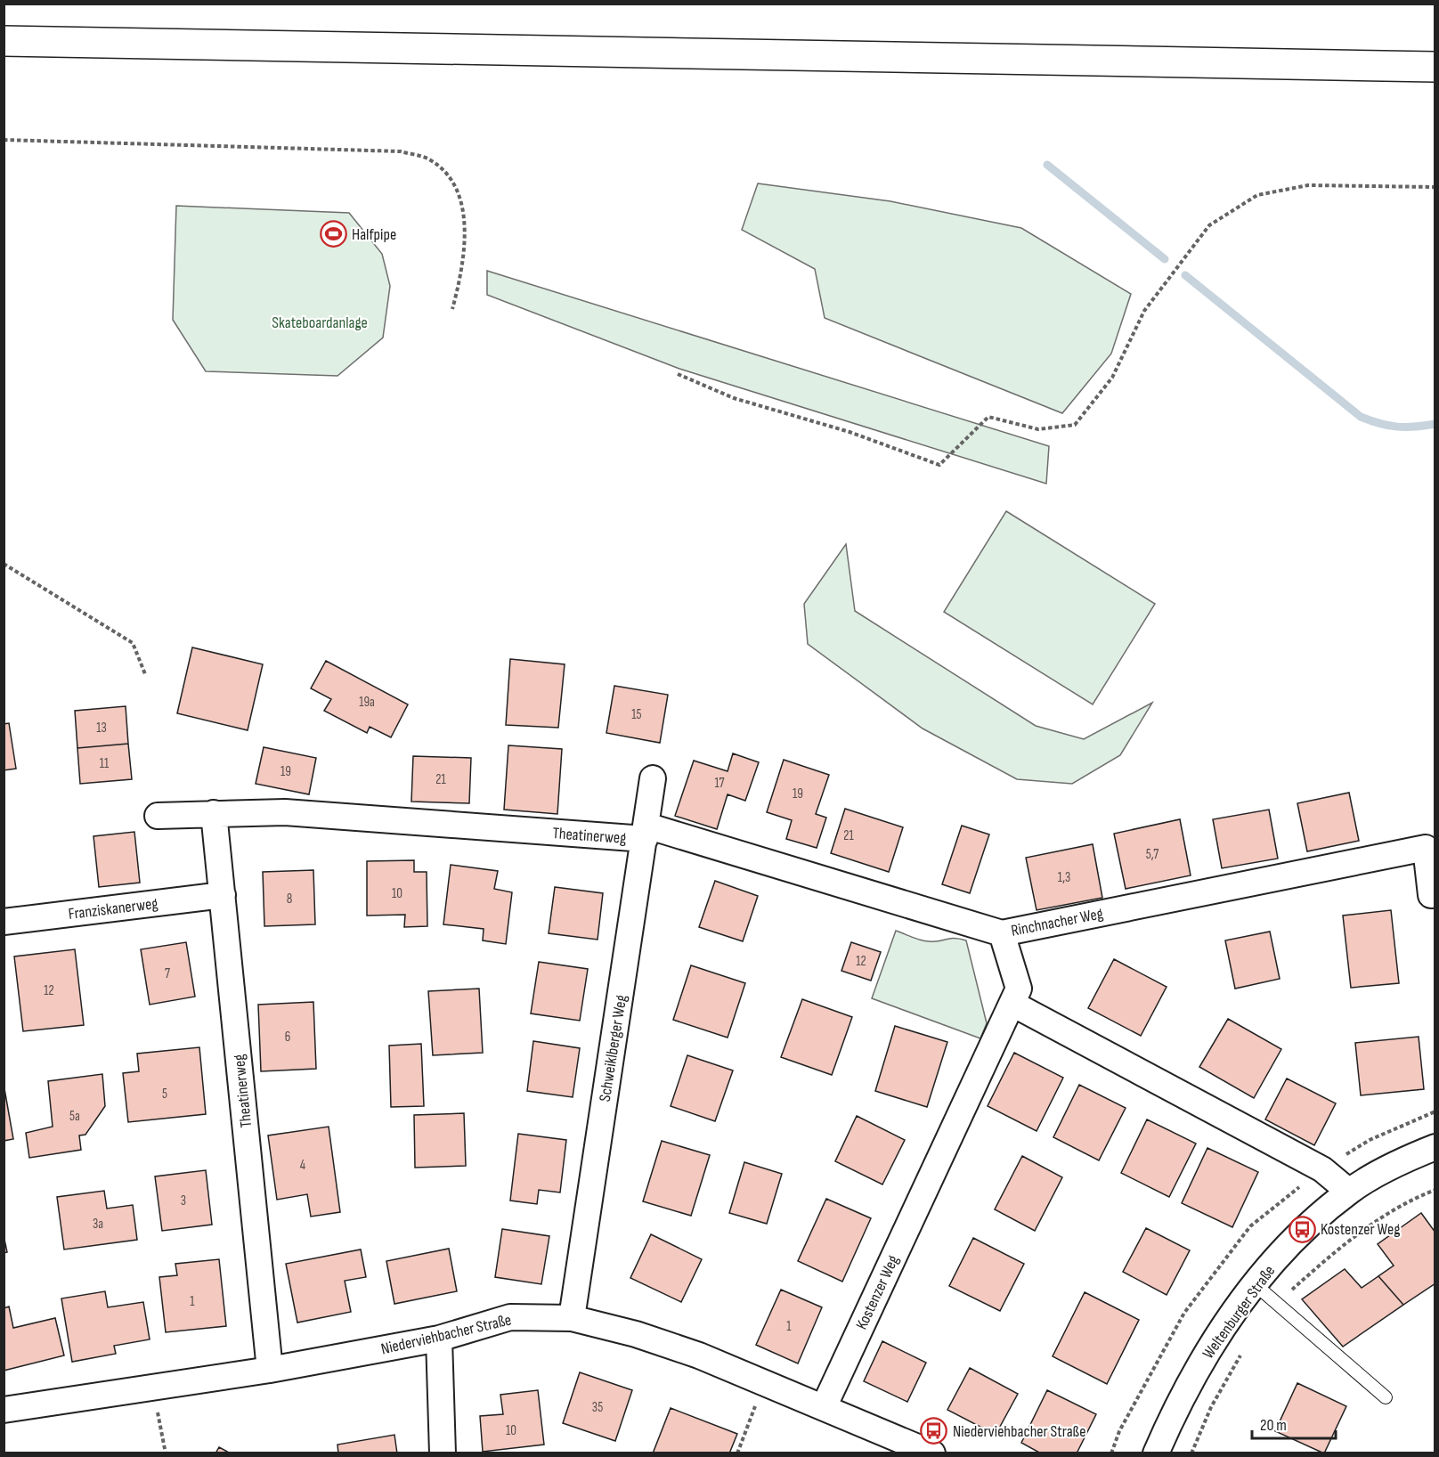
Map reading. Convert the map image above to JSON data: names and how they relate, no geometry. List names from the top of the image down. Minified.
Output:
{"streets":{"street":["Theatinerweg","Franziskanerweg","Rinchnacher Weg","Schweiklberger Weg","Kostenzer Weg","Weltenburger Straße","Niederviehbacher Straße"]},"crossings":[["Theatinerweg","Franziskanerweg"],["Theatinerweg","Rinchnacher Weg"],["Theatinerweg","Schweiklberger Weg"],["Theatinerweg","Niederviehbacher Straße"],["Rinchnacher Weg","Schweiklberger Weg"],["Rinchnacher Weg","Kostenzer Weg"],["Schweiklberger Weg","Niederviehbacher Straße"],["Kostenzer Weg","Niederviehbacher Straße"]],"parks":["Skateboardanlage"],"places":{"sports":["Halfpipe"],"bus stop":["Kostenzer Weg","Niederviehbacher Straße"]},"house_numbers":["19a","15","13","11","19","21","17","19","21","5,7","1,3","10","8","12","7","12","6","5","5a","4","3","3a","1","1","35","10"],"scale_bar":"20 m"}
